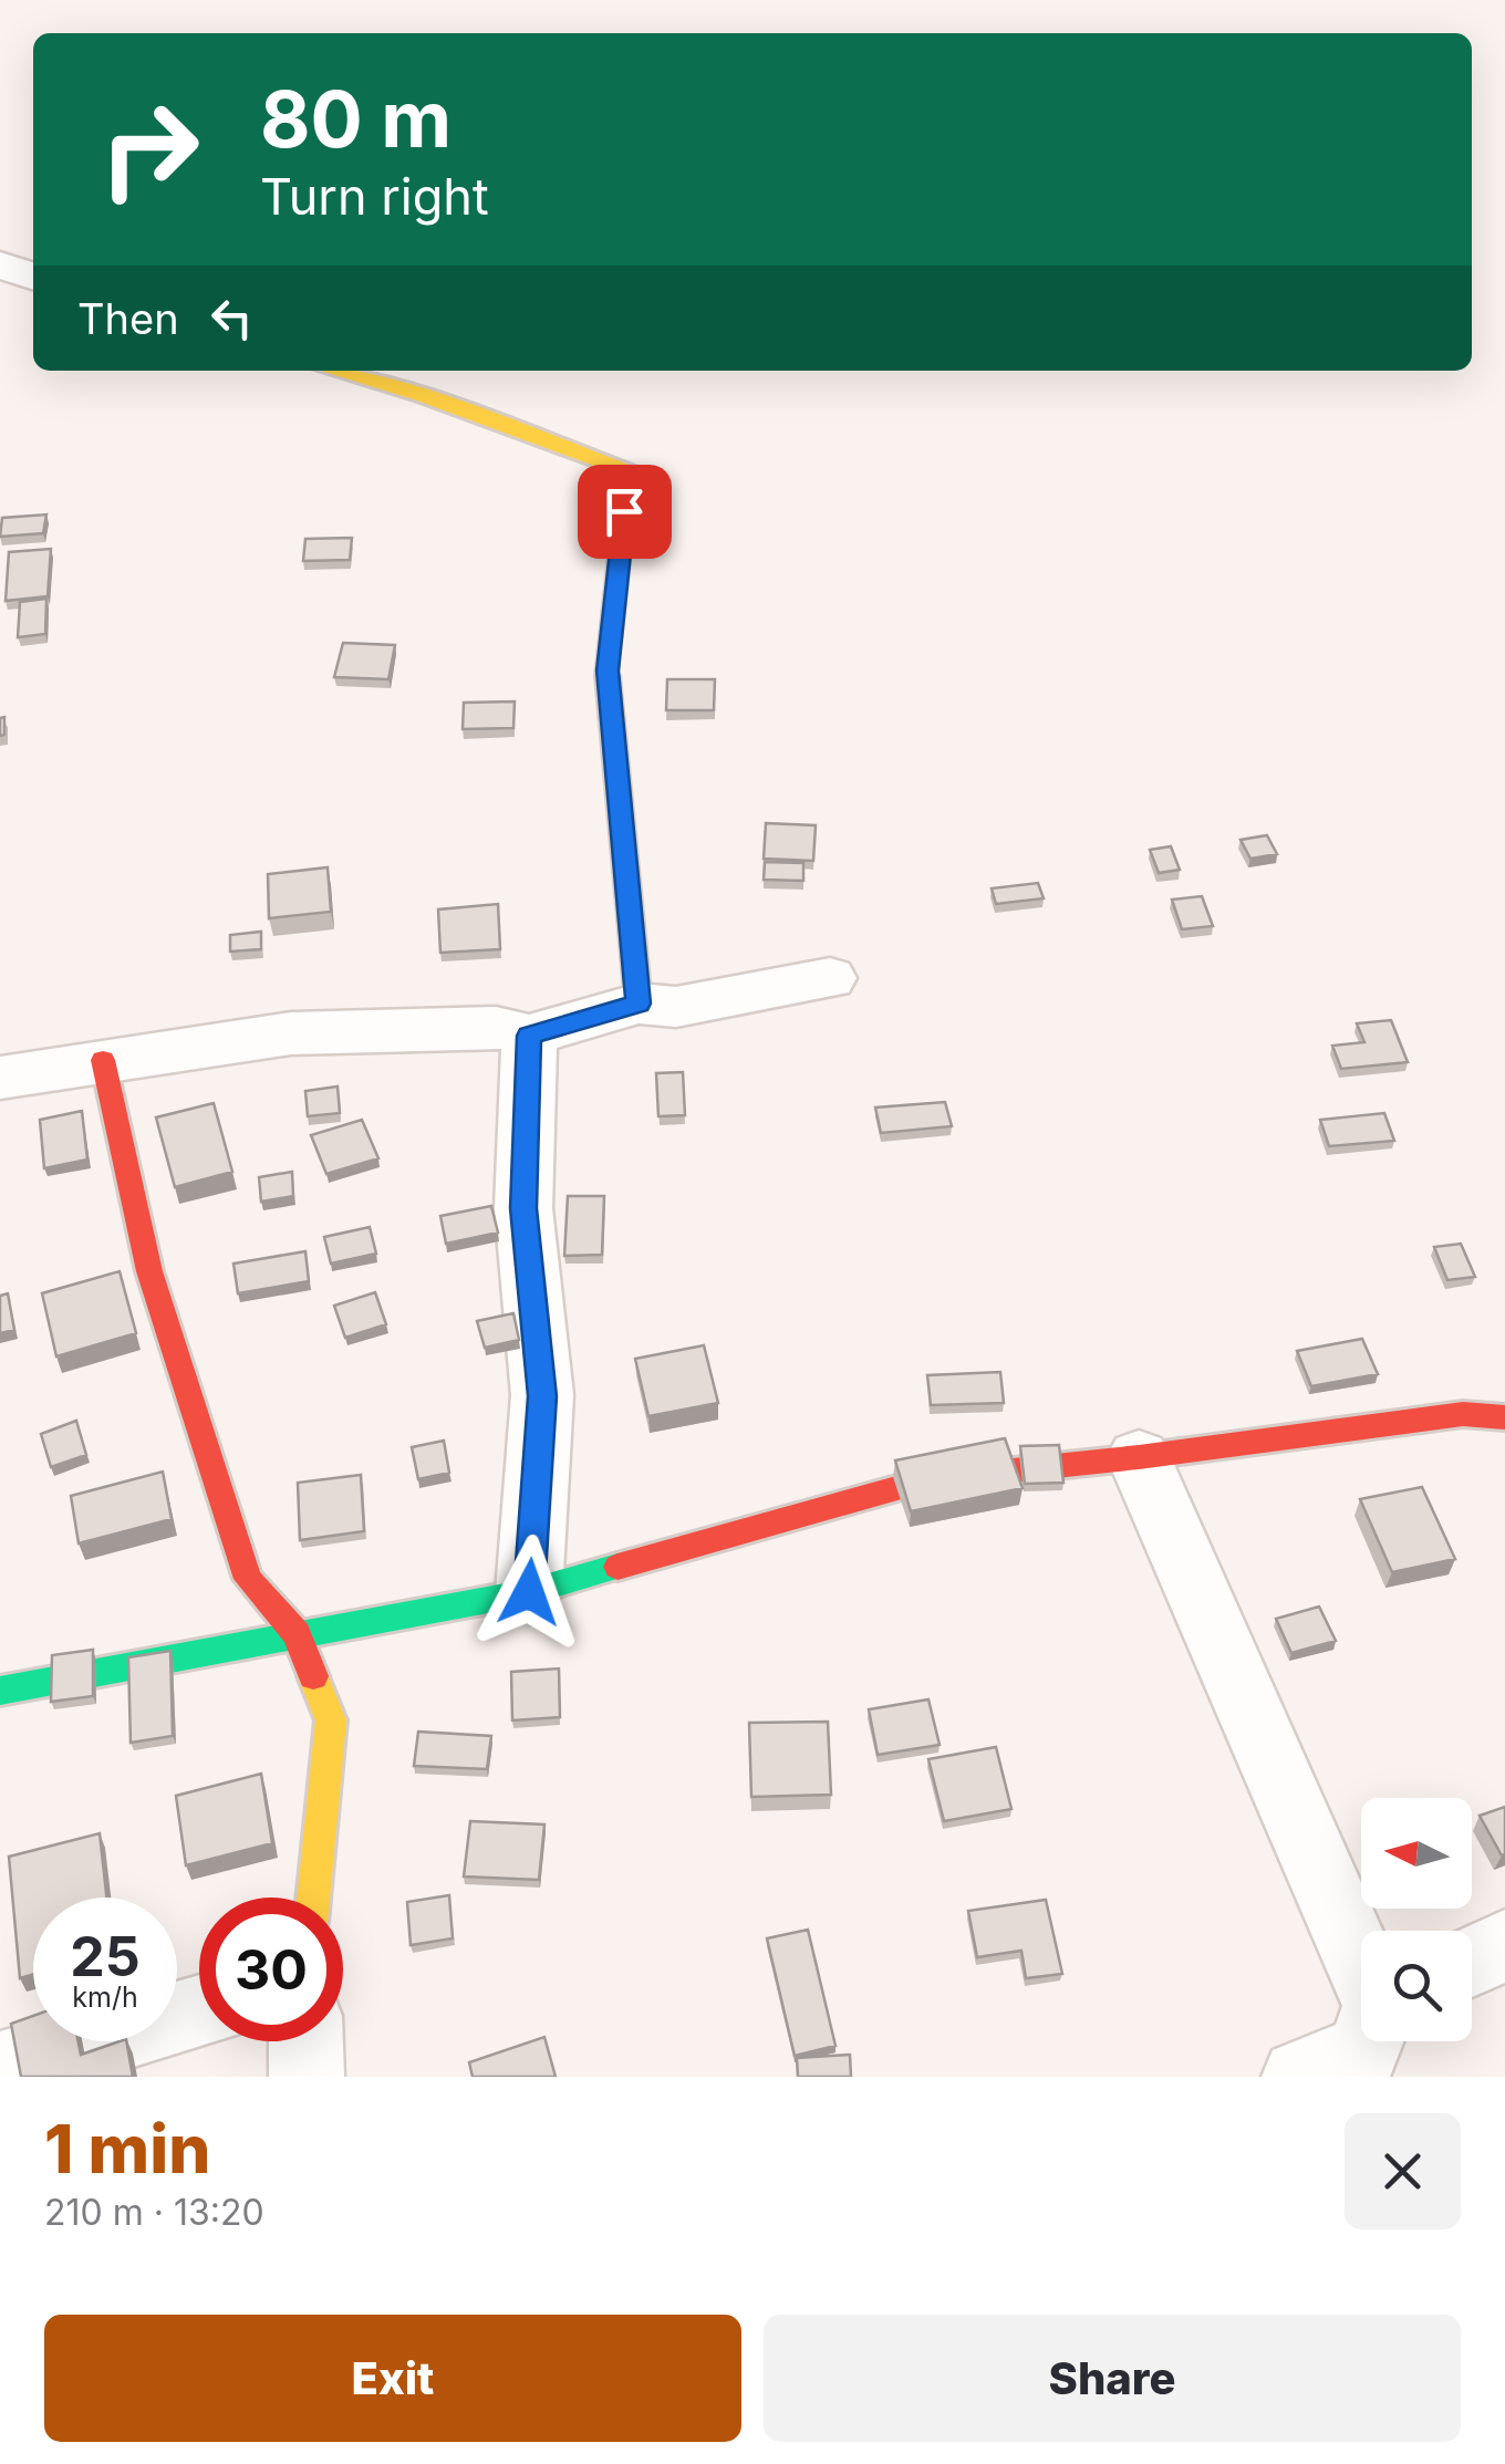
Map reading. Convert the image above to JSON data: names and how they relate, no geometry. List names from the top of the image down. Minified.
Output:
{"north":"left","page":{"turn":["80 m","Turn right"],"then":"Then","speed":"25 km/h","limit":"30","heading":["1 min","210 m · 13:20"],"buttons":["Exit","Share"]}}
